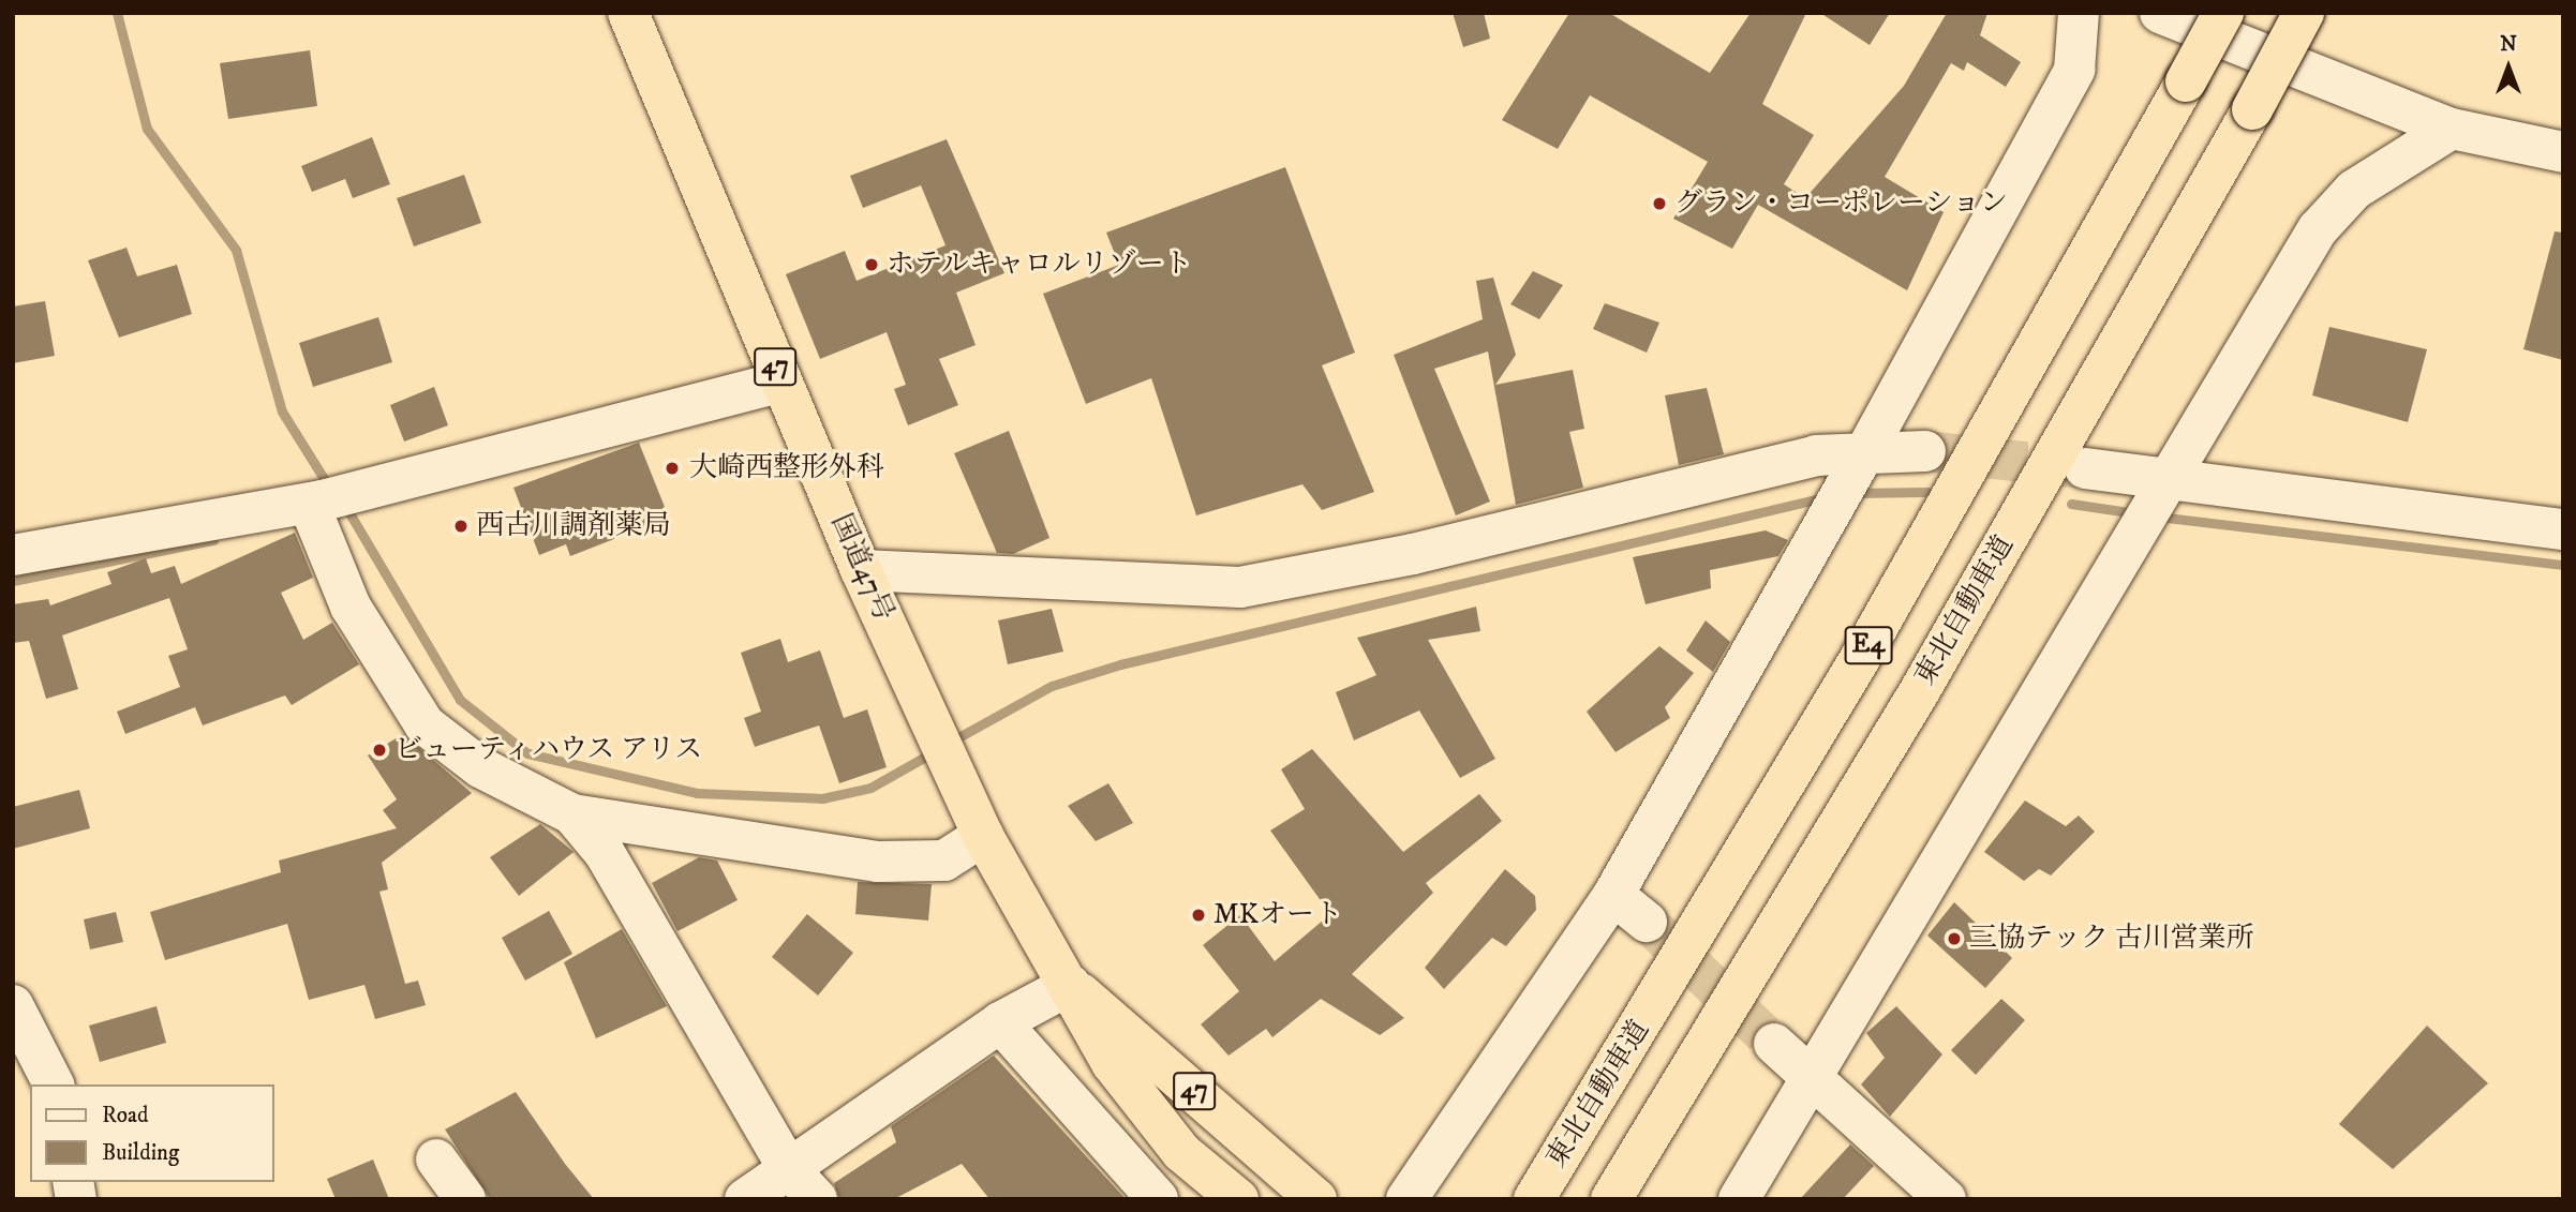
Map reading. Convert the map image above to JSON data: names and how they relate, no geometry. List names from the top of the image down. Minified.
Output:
{"streets":{"highway":["47","国道47号","東北自動車道","E4"]},"places":["グラン・コーポレーション","ホテルキャロルリゾート","大崎西整形外科","西古川調剤薬局","ビューティハウス アリス","MKオート","三協テック 古川営業所"],"legend":["Road","Building"],"north":"top"}
